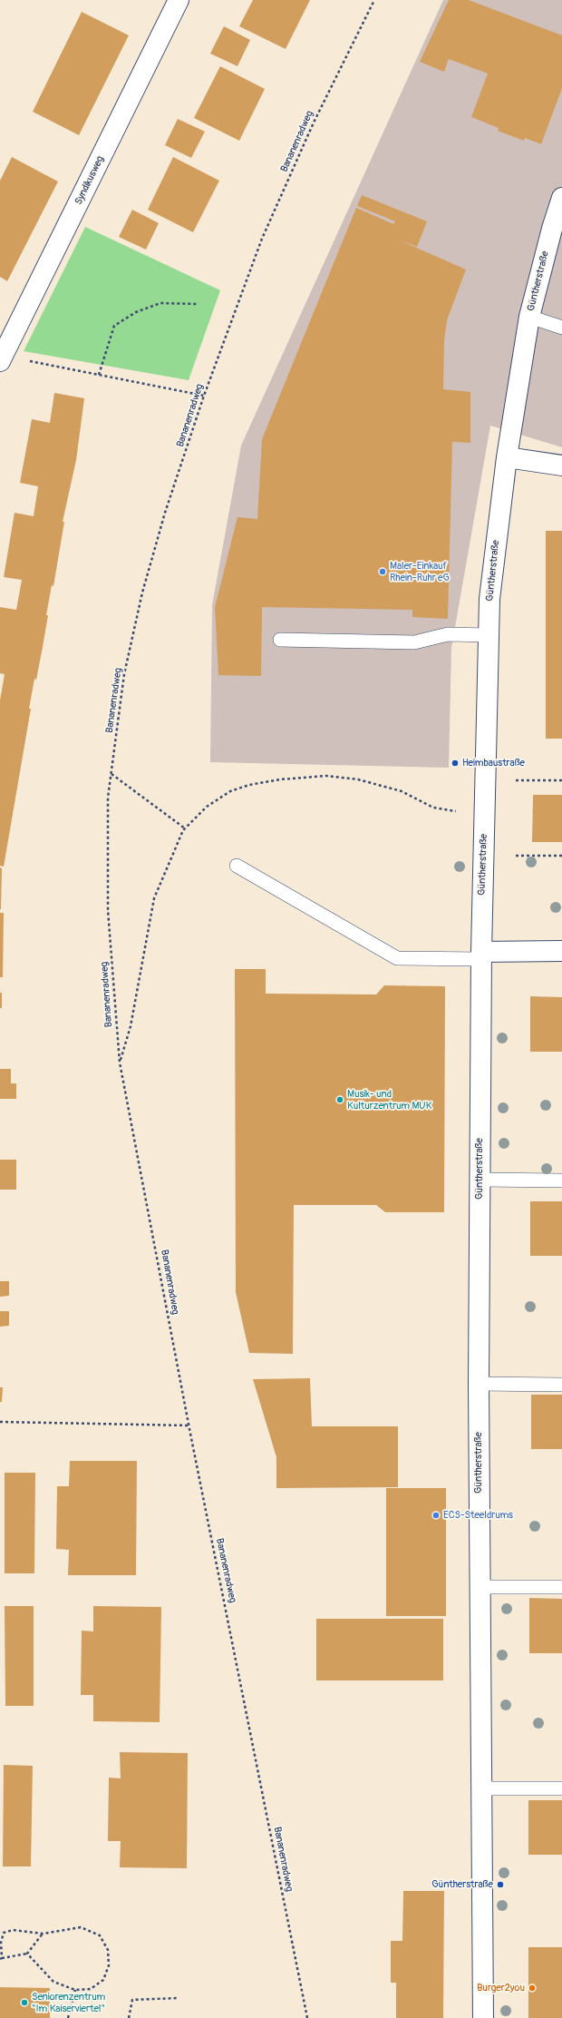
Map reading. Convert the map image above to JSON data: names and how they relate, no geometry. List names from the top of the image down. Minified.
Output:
{"streets":{"street":["Syndikusweg","Güntherstraße"],"path":["Bananenradweg"]},"places":["Maler-Einkauf Rhein-Ruhr eG","Heimbaustraße","Musik- und Kulturzentrum MUK","ECS-Steeldrums","Güntherstraße","Burger2you","Seniorenzentrum \"Im Kaiserviertel\""]}
